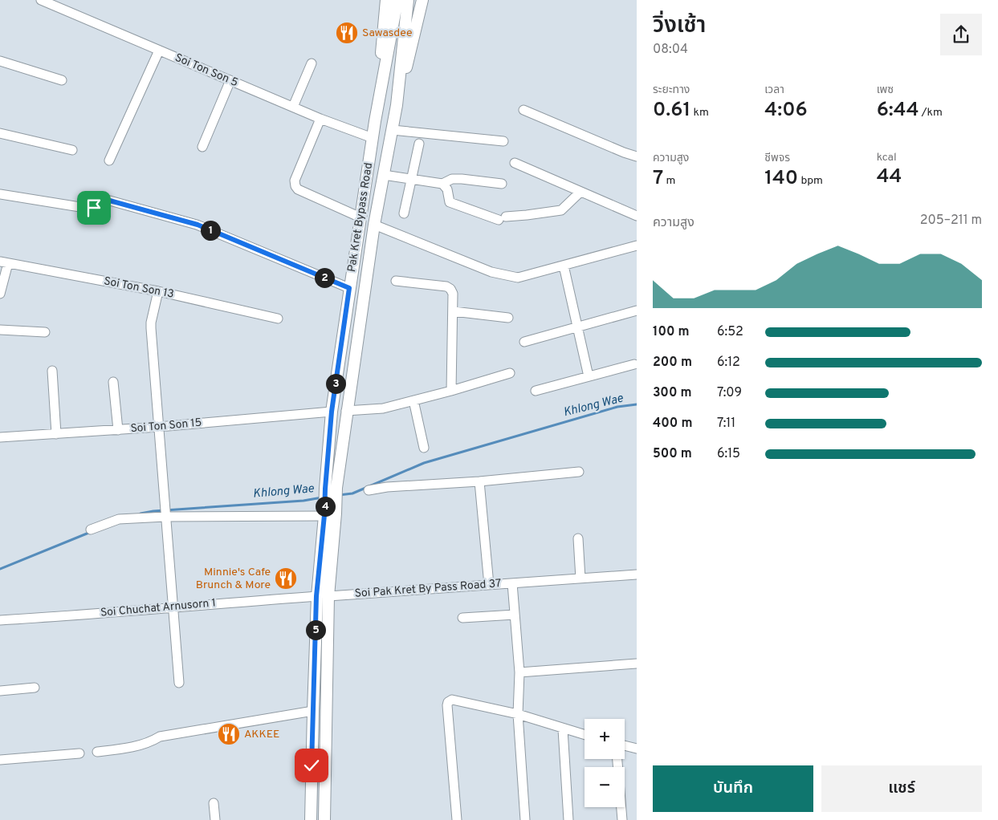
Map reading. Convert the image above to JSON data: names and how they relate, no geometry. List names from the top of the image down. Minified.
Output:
{"streets":{"main road":["Pak Kret Bypass Road"],"street":["Soi Ton Son 5","Soi Ton Son 13","Soi Ton Son 15","Soi Pak Kret By Pass Road 37","Soi Chuchat Arnusorn 1"]},"crossings":[["Soi Ton Son 5","Pak Kret Bypass Road"],["Pak Kret Bypass Road","Soi Ton Son 15"],["Pak Kret Bypass Road","Soi Pak Kret By Pass Road 37"],["Pak Kret Bypass Road","Soi Chuchat Arnusorn 1"]],"water":["Khlong Wae"],"places":{"restaurant":["Sawasdee","Minnie's Cafe Brunch & More","AKKEE"]},"page":{"heading":["วิ่งเช้า","08:04"],"stats":[["ระยะทาง","0.61 km"],["เวลา","4:06"],["เพซ","6:44 /km"],["ความสูง","7 m"],["ชีพจร","140 bpm"],["kcal","44"]],"chart":["ความสูง","205–211 m"],"pins":["1","2","3","4","5"],"list":[{"name":"100 m","note":"6:52"},{"name":"200 m","note":"6:12"},{"name":"300 m","note":"7:09"},{"name":"400 m","note":"7:11"},{"name":"500 m","note":"6:15"}],"map_buttons":["+","−"],"buttons":["บันทึก","แชร์"]}}
